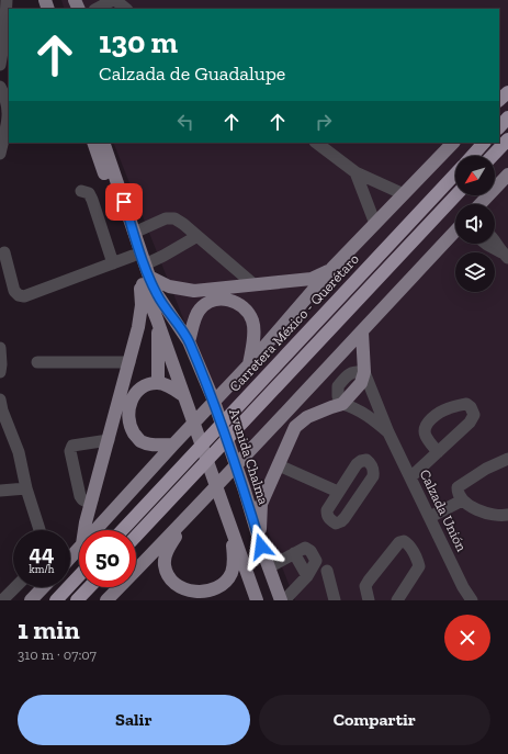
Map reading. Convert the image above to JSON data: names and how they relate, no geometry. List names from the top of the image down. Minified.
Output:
{"streets":{"highway":["Carretera México - Querétaro"],"main road":["Avenida Chalma"],"street":["Calzada Unión"]},"north":"bottom left","page":{"turn":["130 m","Calzada de Guadalupe"],"speed":"44 km/h","limit":"50","heading":["1 min","310 m · 07:07"],"buttons":["Salir","Compartir"]}}
